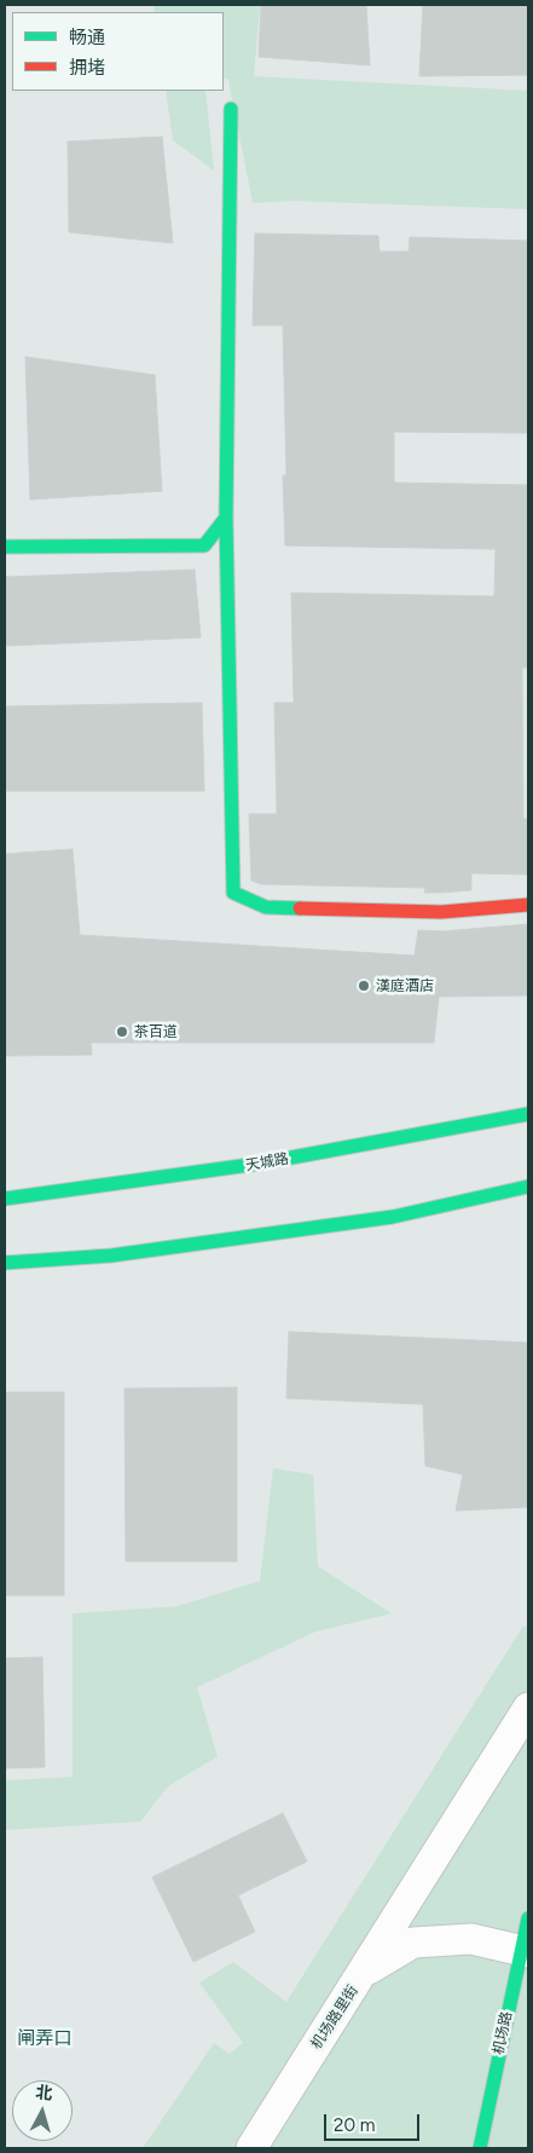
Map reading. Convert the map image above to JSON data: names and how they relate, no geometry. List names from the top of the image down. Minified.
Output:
{"streets":{"street":["天城路","机场路里街","机场路"]},"crossings":[["机场路里街","机场路"]],"districts":["闸弄口"],"places":["漢庭酒店","茶百道"],"legend":["畅通","拥堵"],"scale_bar":"20 m","north":"top"}
